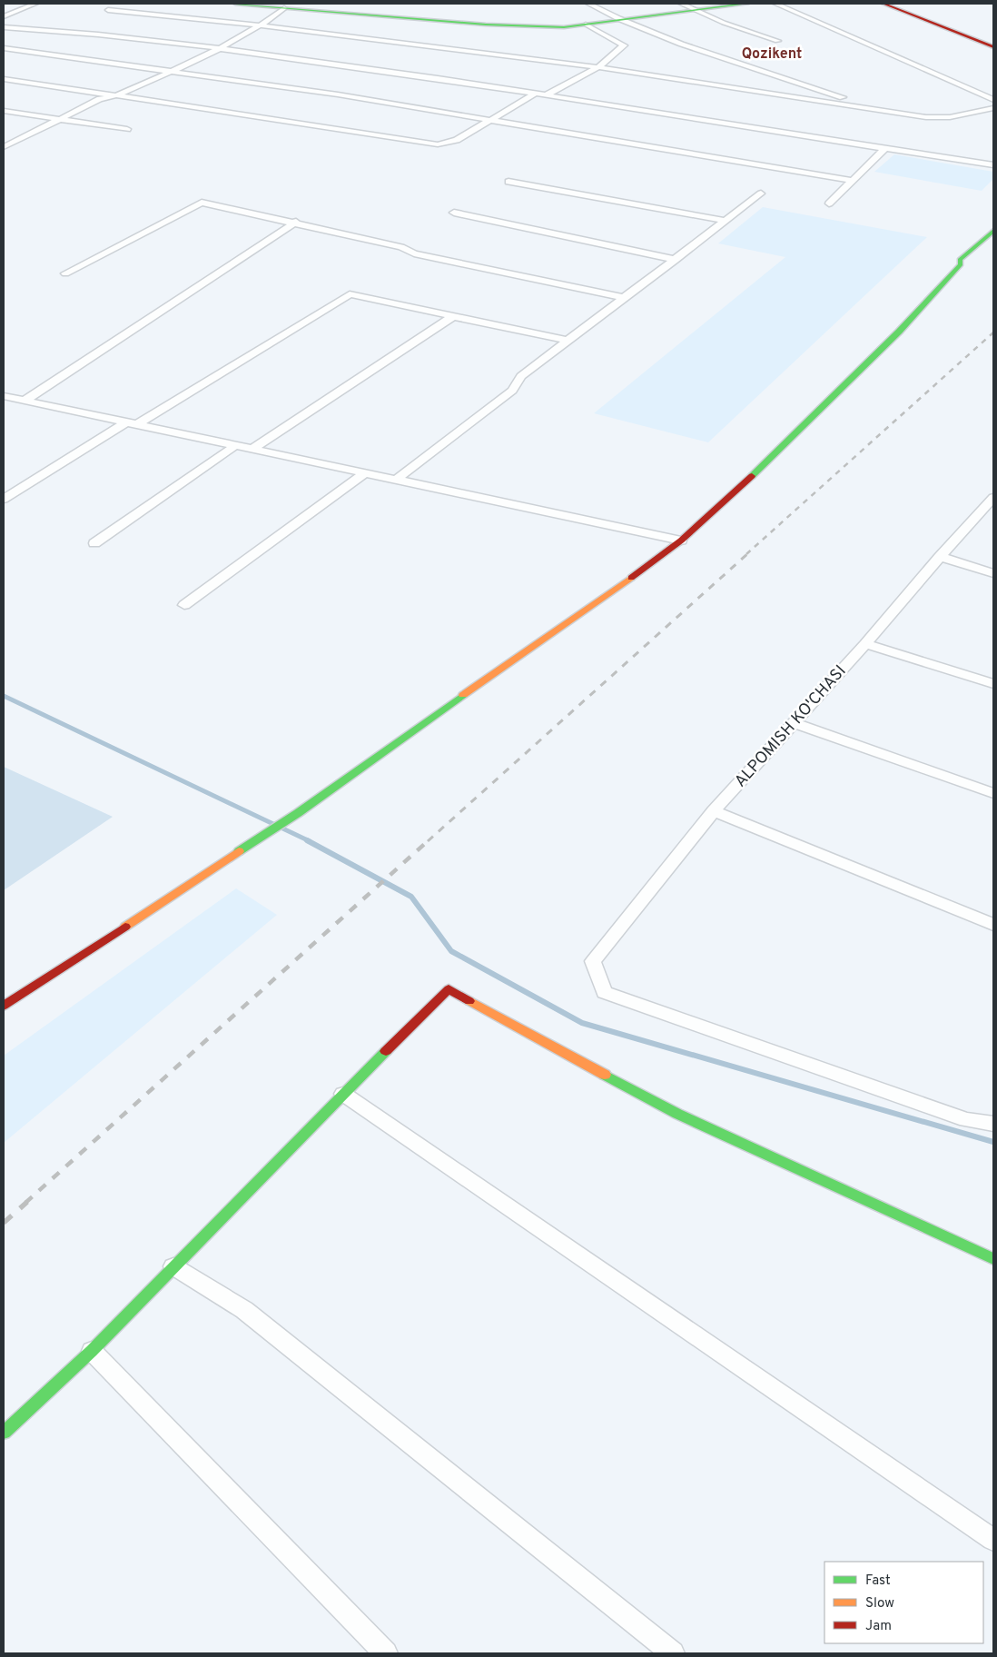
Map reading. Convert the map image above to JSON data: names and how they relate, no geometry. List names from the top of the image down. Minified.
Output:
{"streets":{"street":["ALPOMISH KO'CHASI"]},"districts":["Qozikent"],"legend":["Fast","Slow","Jam"]}
